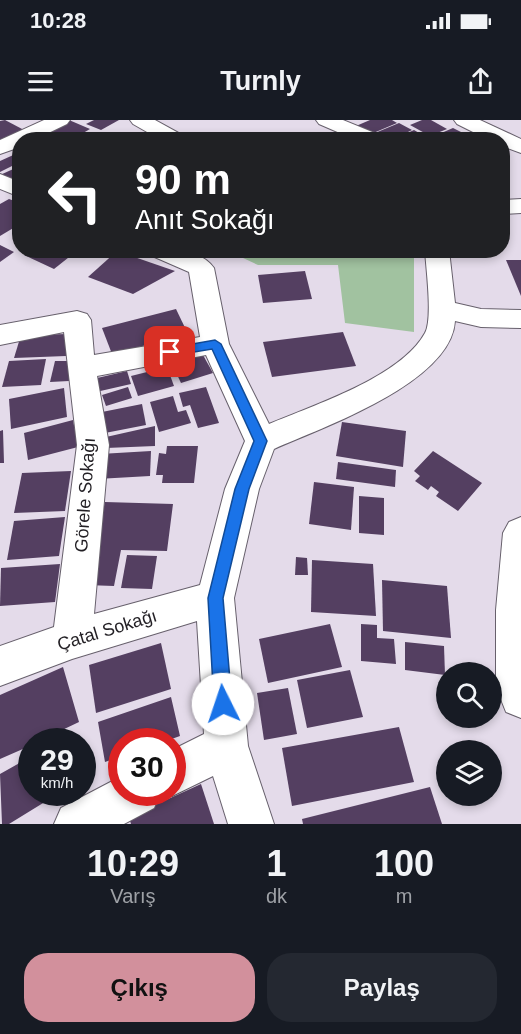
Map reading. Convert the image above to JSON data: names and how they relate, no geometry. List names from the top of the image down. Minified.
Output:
{"streets":{"street":["Görele Sokağı","Çatal Sokağı"]},"crossings":[["Görele Sokağı","Çatal Sokağı"]],"page":{"status":"10:28","header":"Turnly","turn":["90 m","Anıt Sokağı"],"speed":"29 km/h","limit":"30","eta":["10:29","Varış","1","dk","100","m"],"buttons":["Çıkış","Paylaş"]}}
